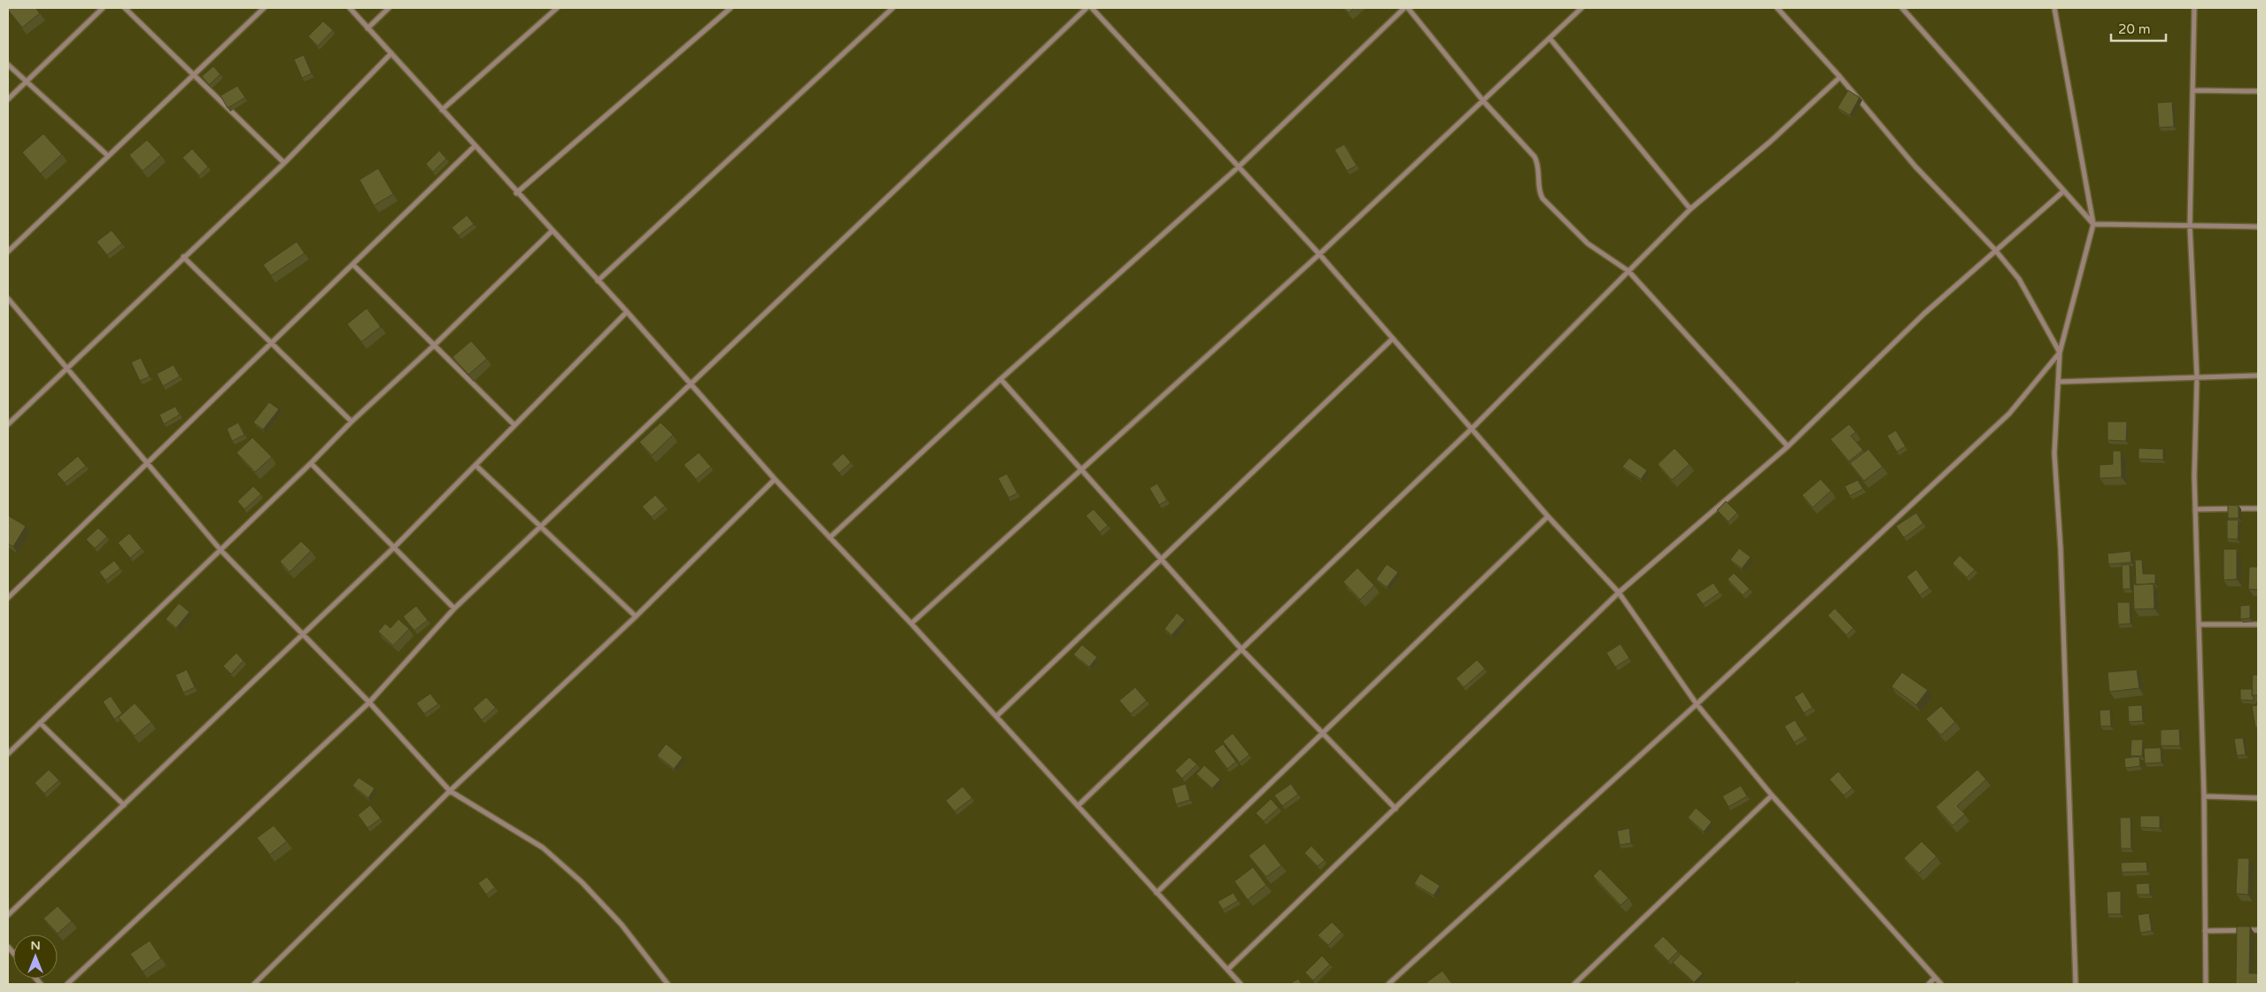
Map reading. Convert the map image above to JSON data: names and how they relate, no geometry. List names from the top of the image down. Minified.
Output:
{"scale_bar":"20 m","north":"top"}
